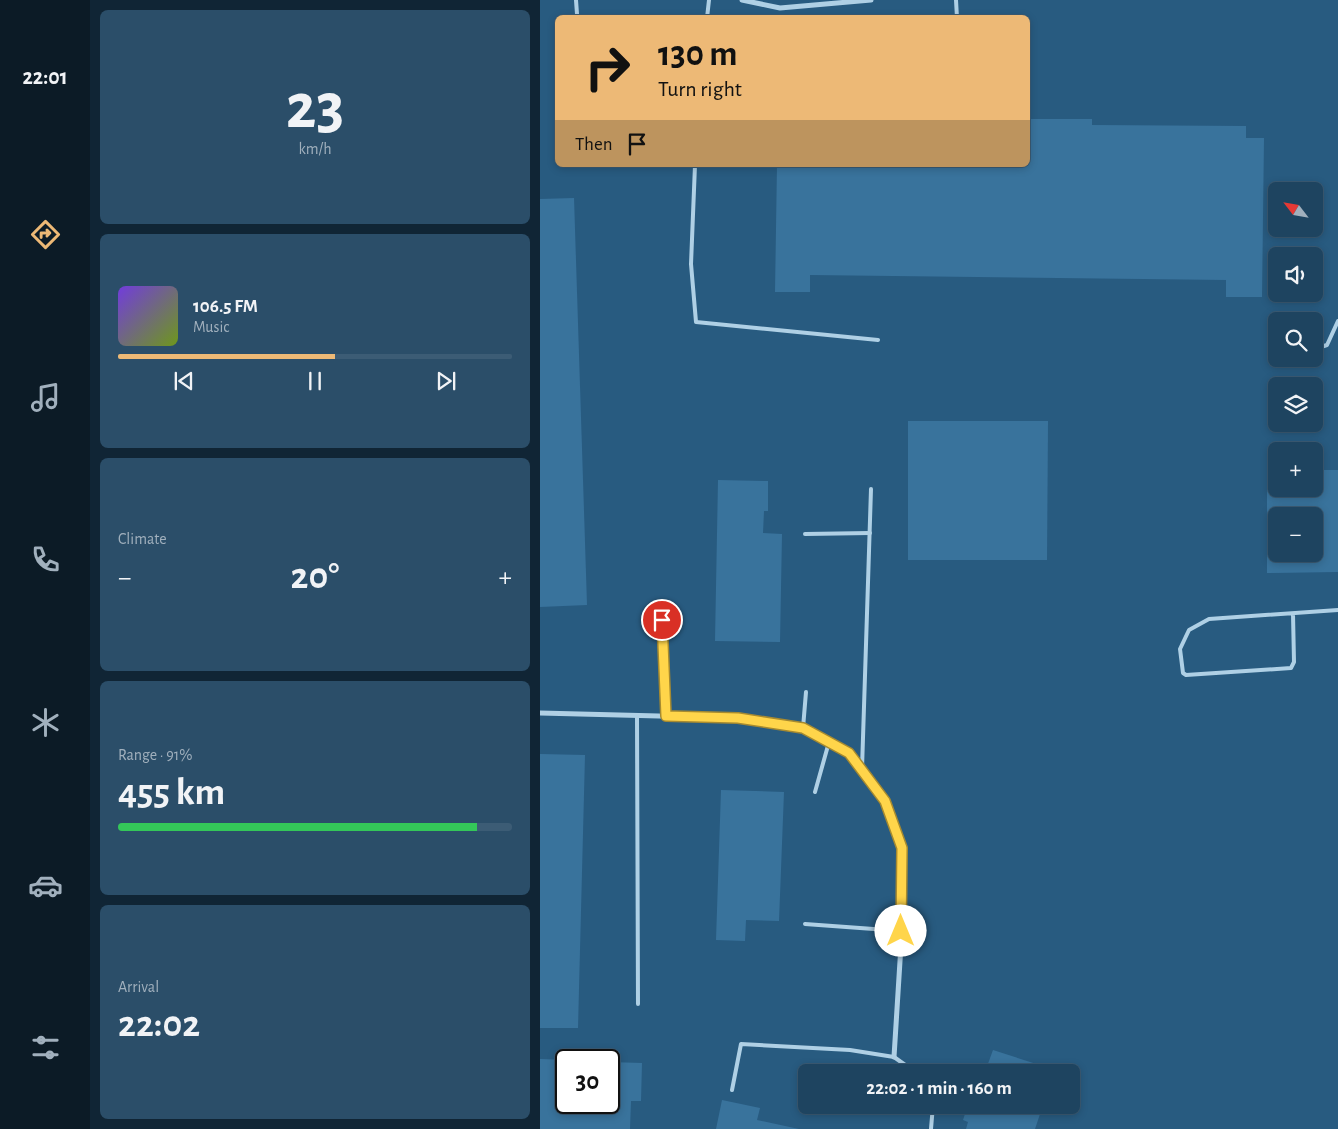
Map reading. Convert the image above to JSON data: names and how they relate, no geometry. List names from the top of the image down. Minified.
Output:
{"north":"top left","page":{"tabs":"22:01","tile":[["23","km/h"],"Climate",["Range · 91%","455 km"],["Arrival","22:02"]],"turn":["130 m","Turn right"],"then":"Then","map_buttons":["+","−"],"song":["106.5 FM","Music"],"heat":["−","20°","+"],"limit":"30","trip":"22:02 · 1 min · 160 m"}}
